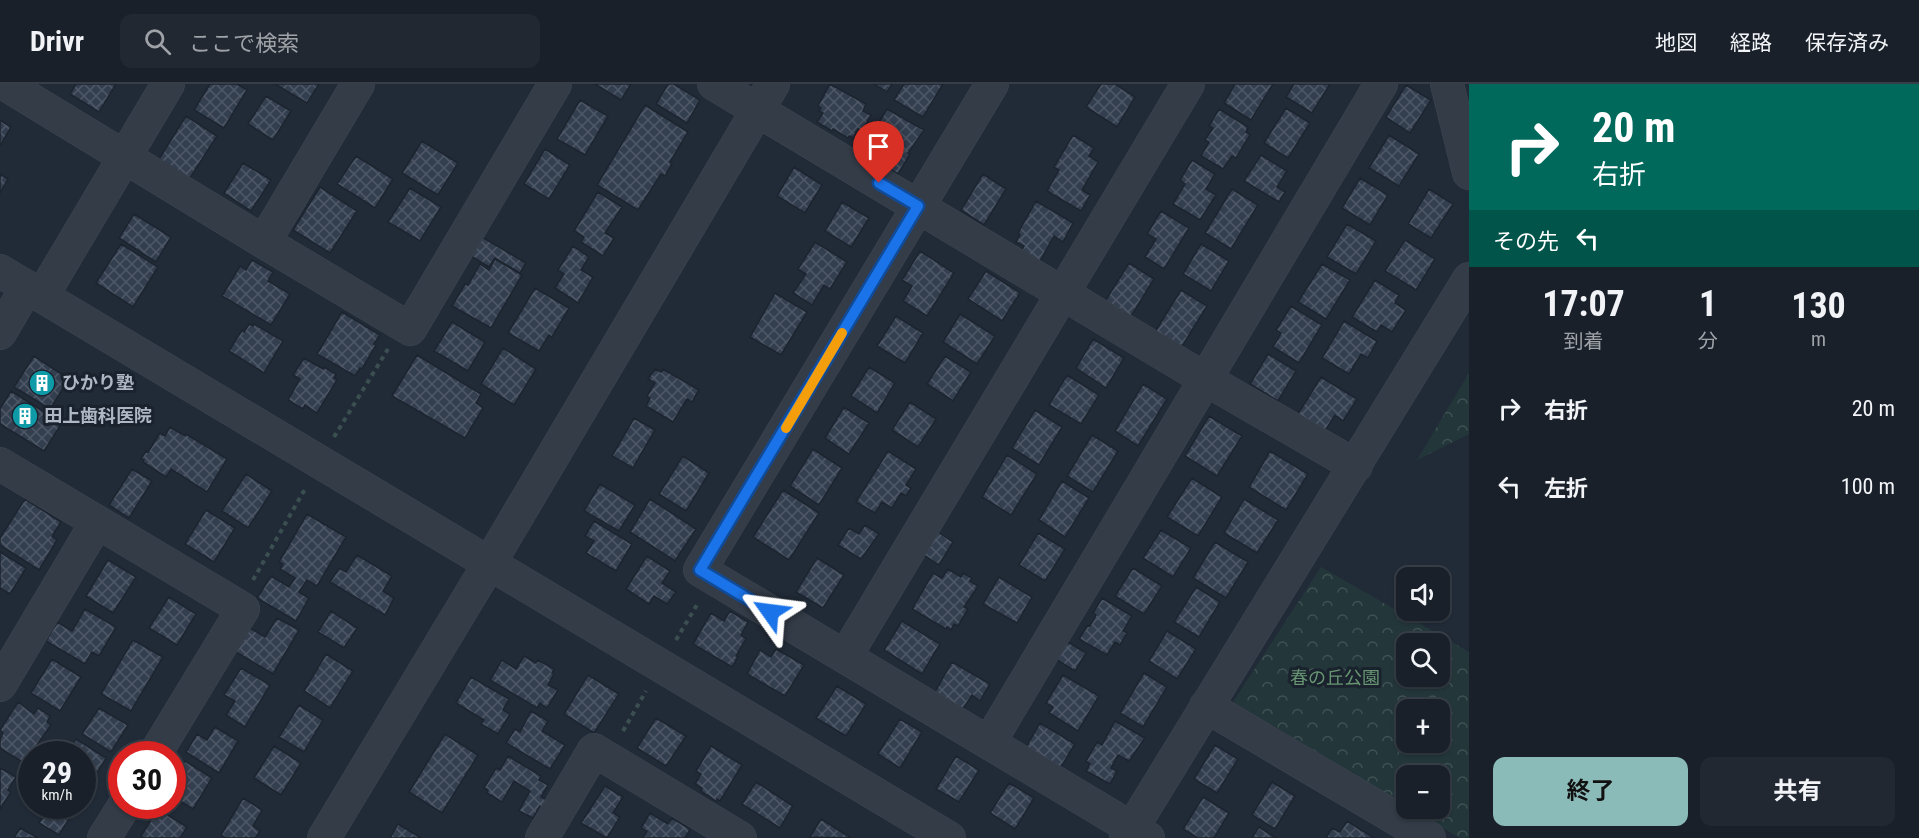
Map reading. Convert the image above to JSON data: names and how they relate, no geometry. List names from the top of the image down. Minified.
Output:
{"parks":["春の丘公園"],"places":{"building":["ひかり塾","田上歯科医院"]},"page":{"header":"Drivr","search":"ここで検索","nav":["地図","経路","保存済み"],"turn":["20 m","右折"],"then":"その先","eta":["17:07","到着","1","分","130","m"],"list":[{"name":"右折","value":"20 m"},{"name":"左折","value":"100 m"}],"map_buttons":["+","−"],"speed":"29 km/h","limit":"30","buttons":["終了","共有"]}}
